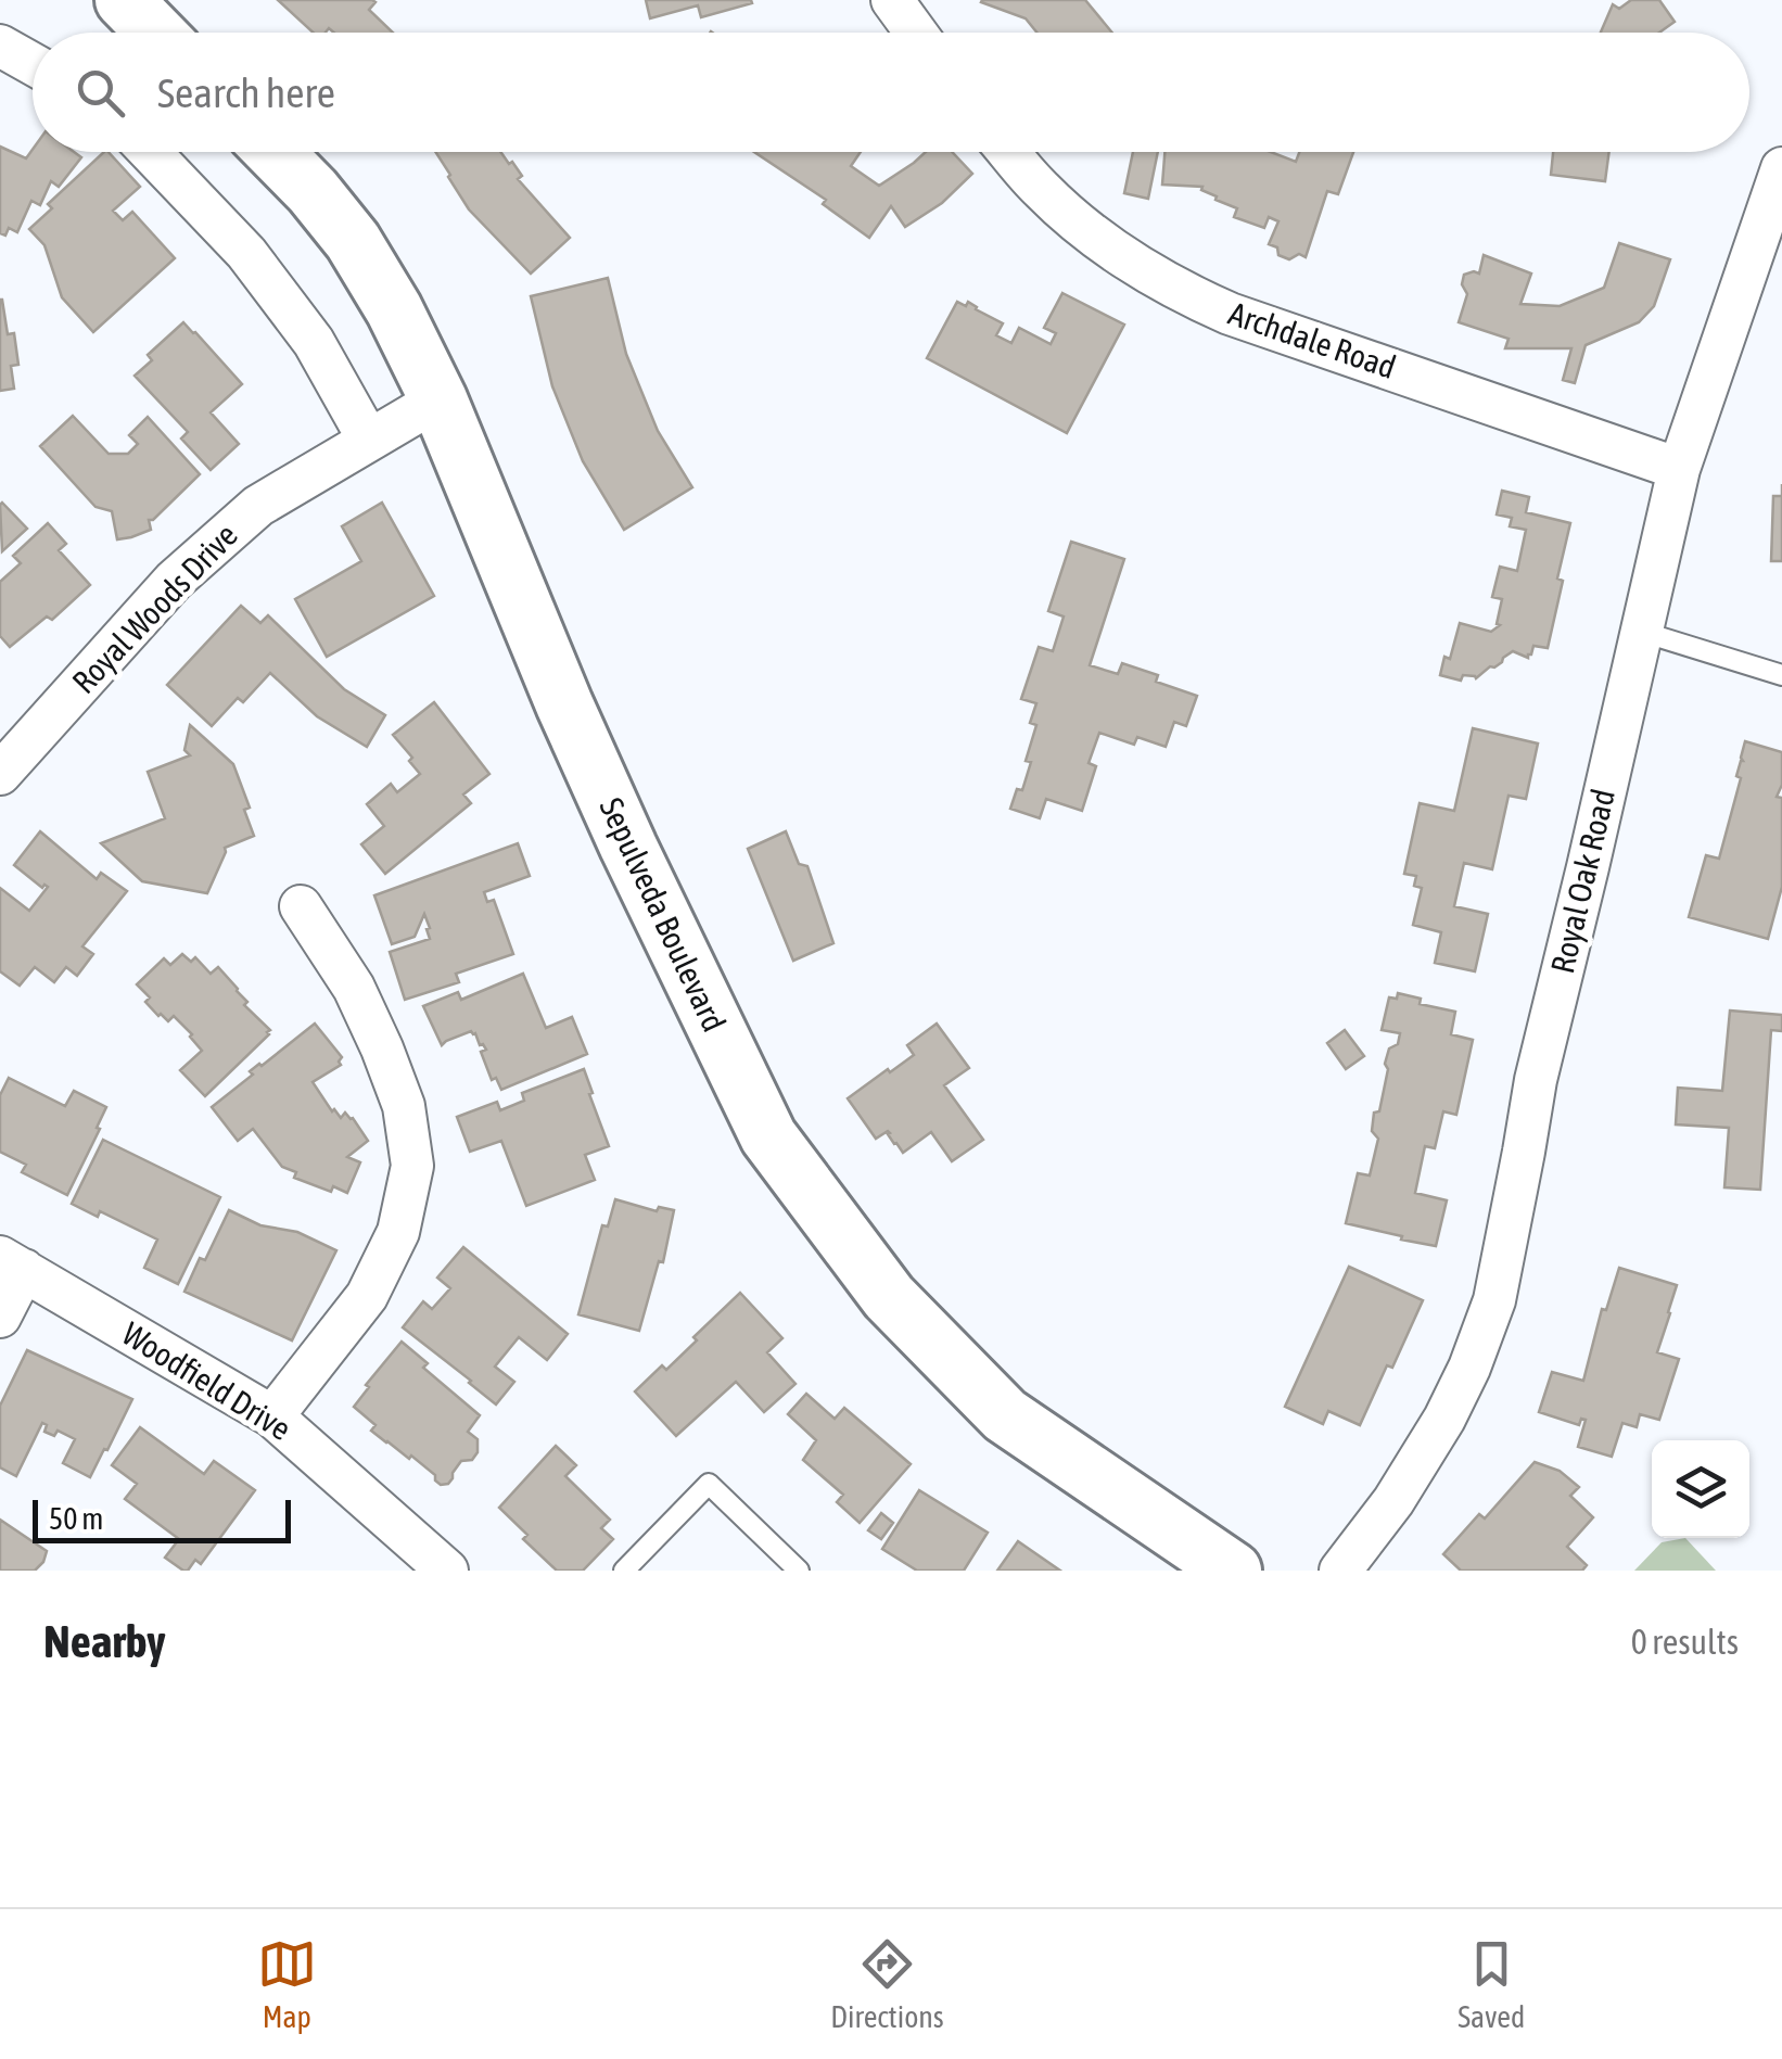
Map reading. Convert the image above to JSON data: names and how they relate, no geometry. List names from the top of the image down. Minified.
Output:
{"streets":{"main road":["Sepulveda Boulevard"],"street":["Archdale Road","Royal Woods Drive","Royal Oak Road","Woodfield Drive"]},"crossings":[["Archdale Road","Royal Oak Road"],["Royal Woods Drive","Sepulveda Boulevard"]],"scale_bar":"50 m","page":{"search":"Search here","scale":"50 m","heading":["Nearby","0 results"],"nav":["Map","Directions","Saved"]}}
